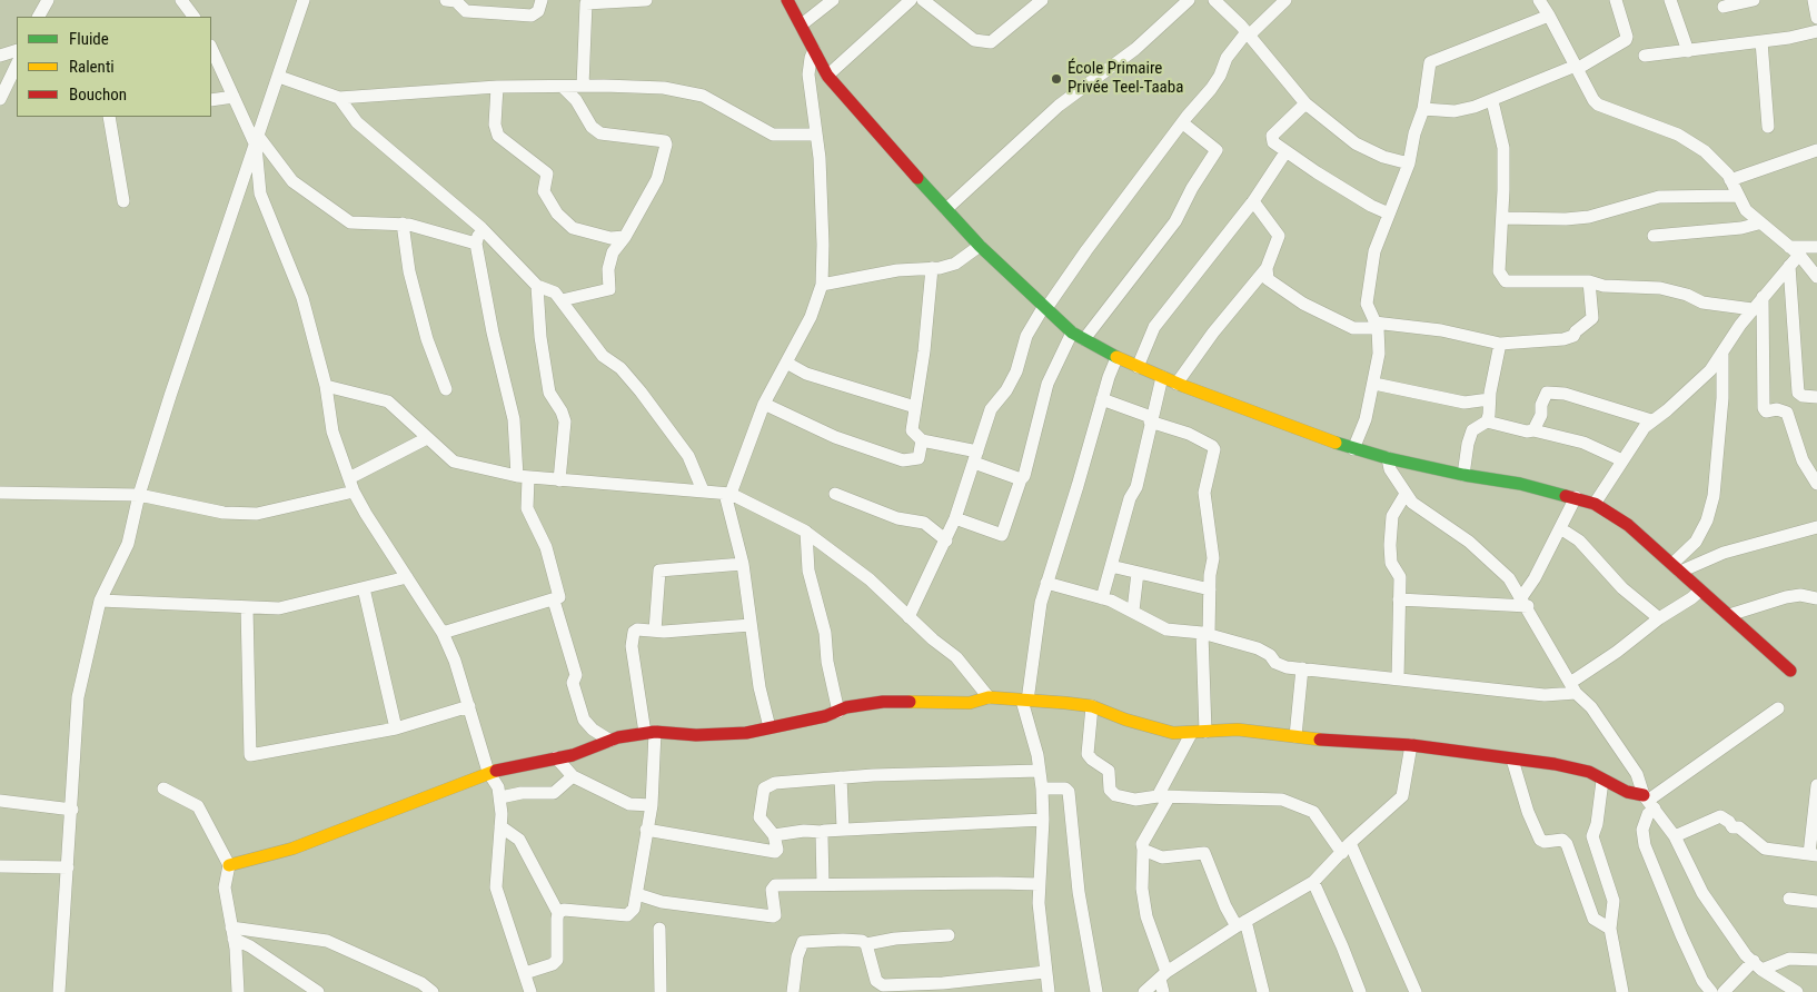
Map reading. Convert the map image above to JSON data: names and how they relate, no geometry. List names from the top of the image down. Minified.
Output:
{"places":["École Primaire Privée Teel-Taaba"],"legend":["Fluide","Ralenti","Bouchon"]}
